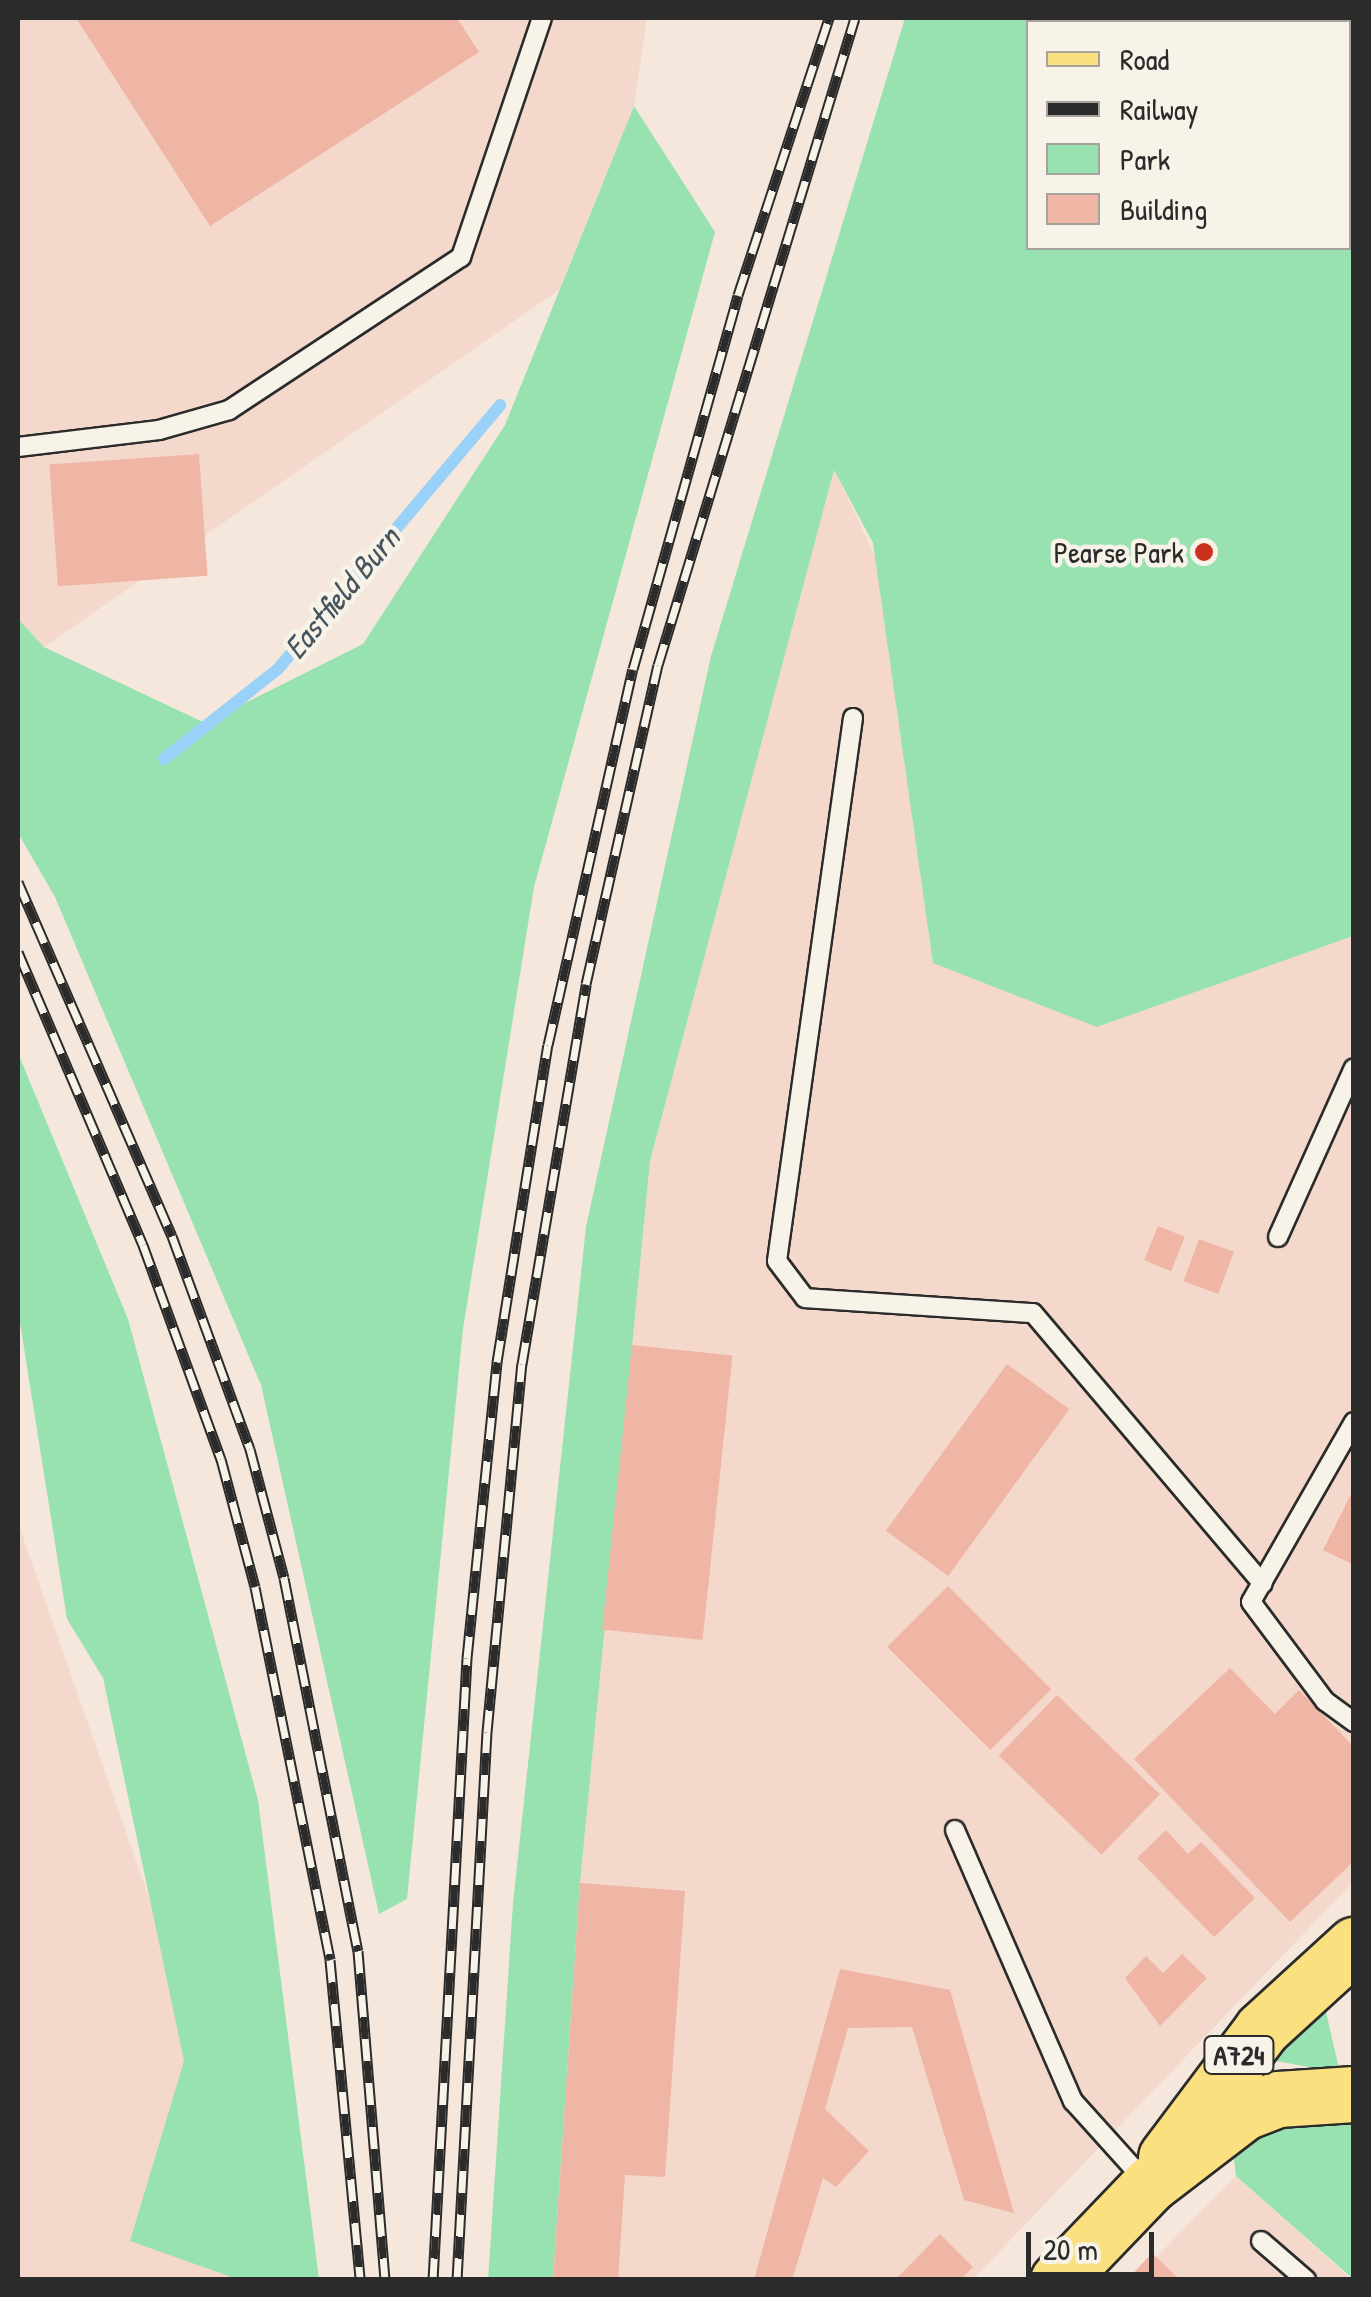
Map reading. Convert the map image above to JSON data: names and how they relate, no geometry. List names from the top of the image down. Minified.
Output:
{"streets":{"main road":["A724"]},"water":["Eastfield Burn"],"places":["Pearse Park"],"legend":["Road","Railway","Park","Building"],"scale_bar":"20 m"}
